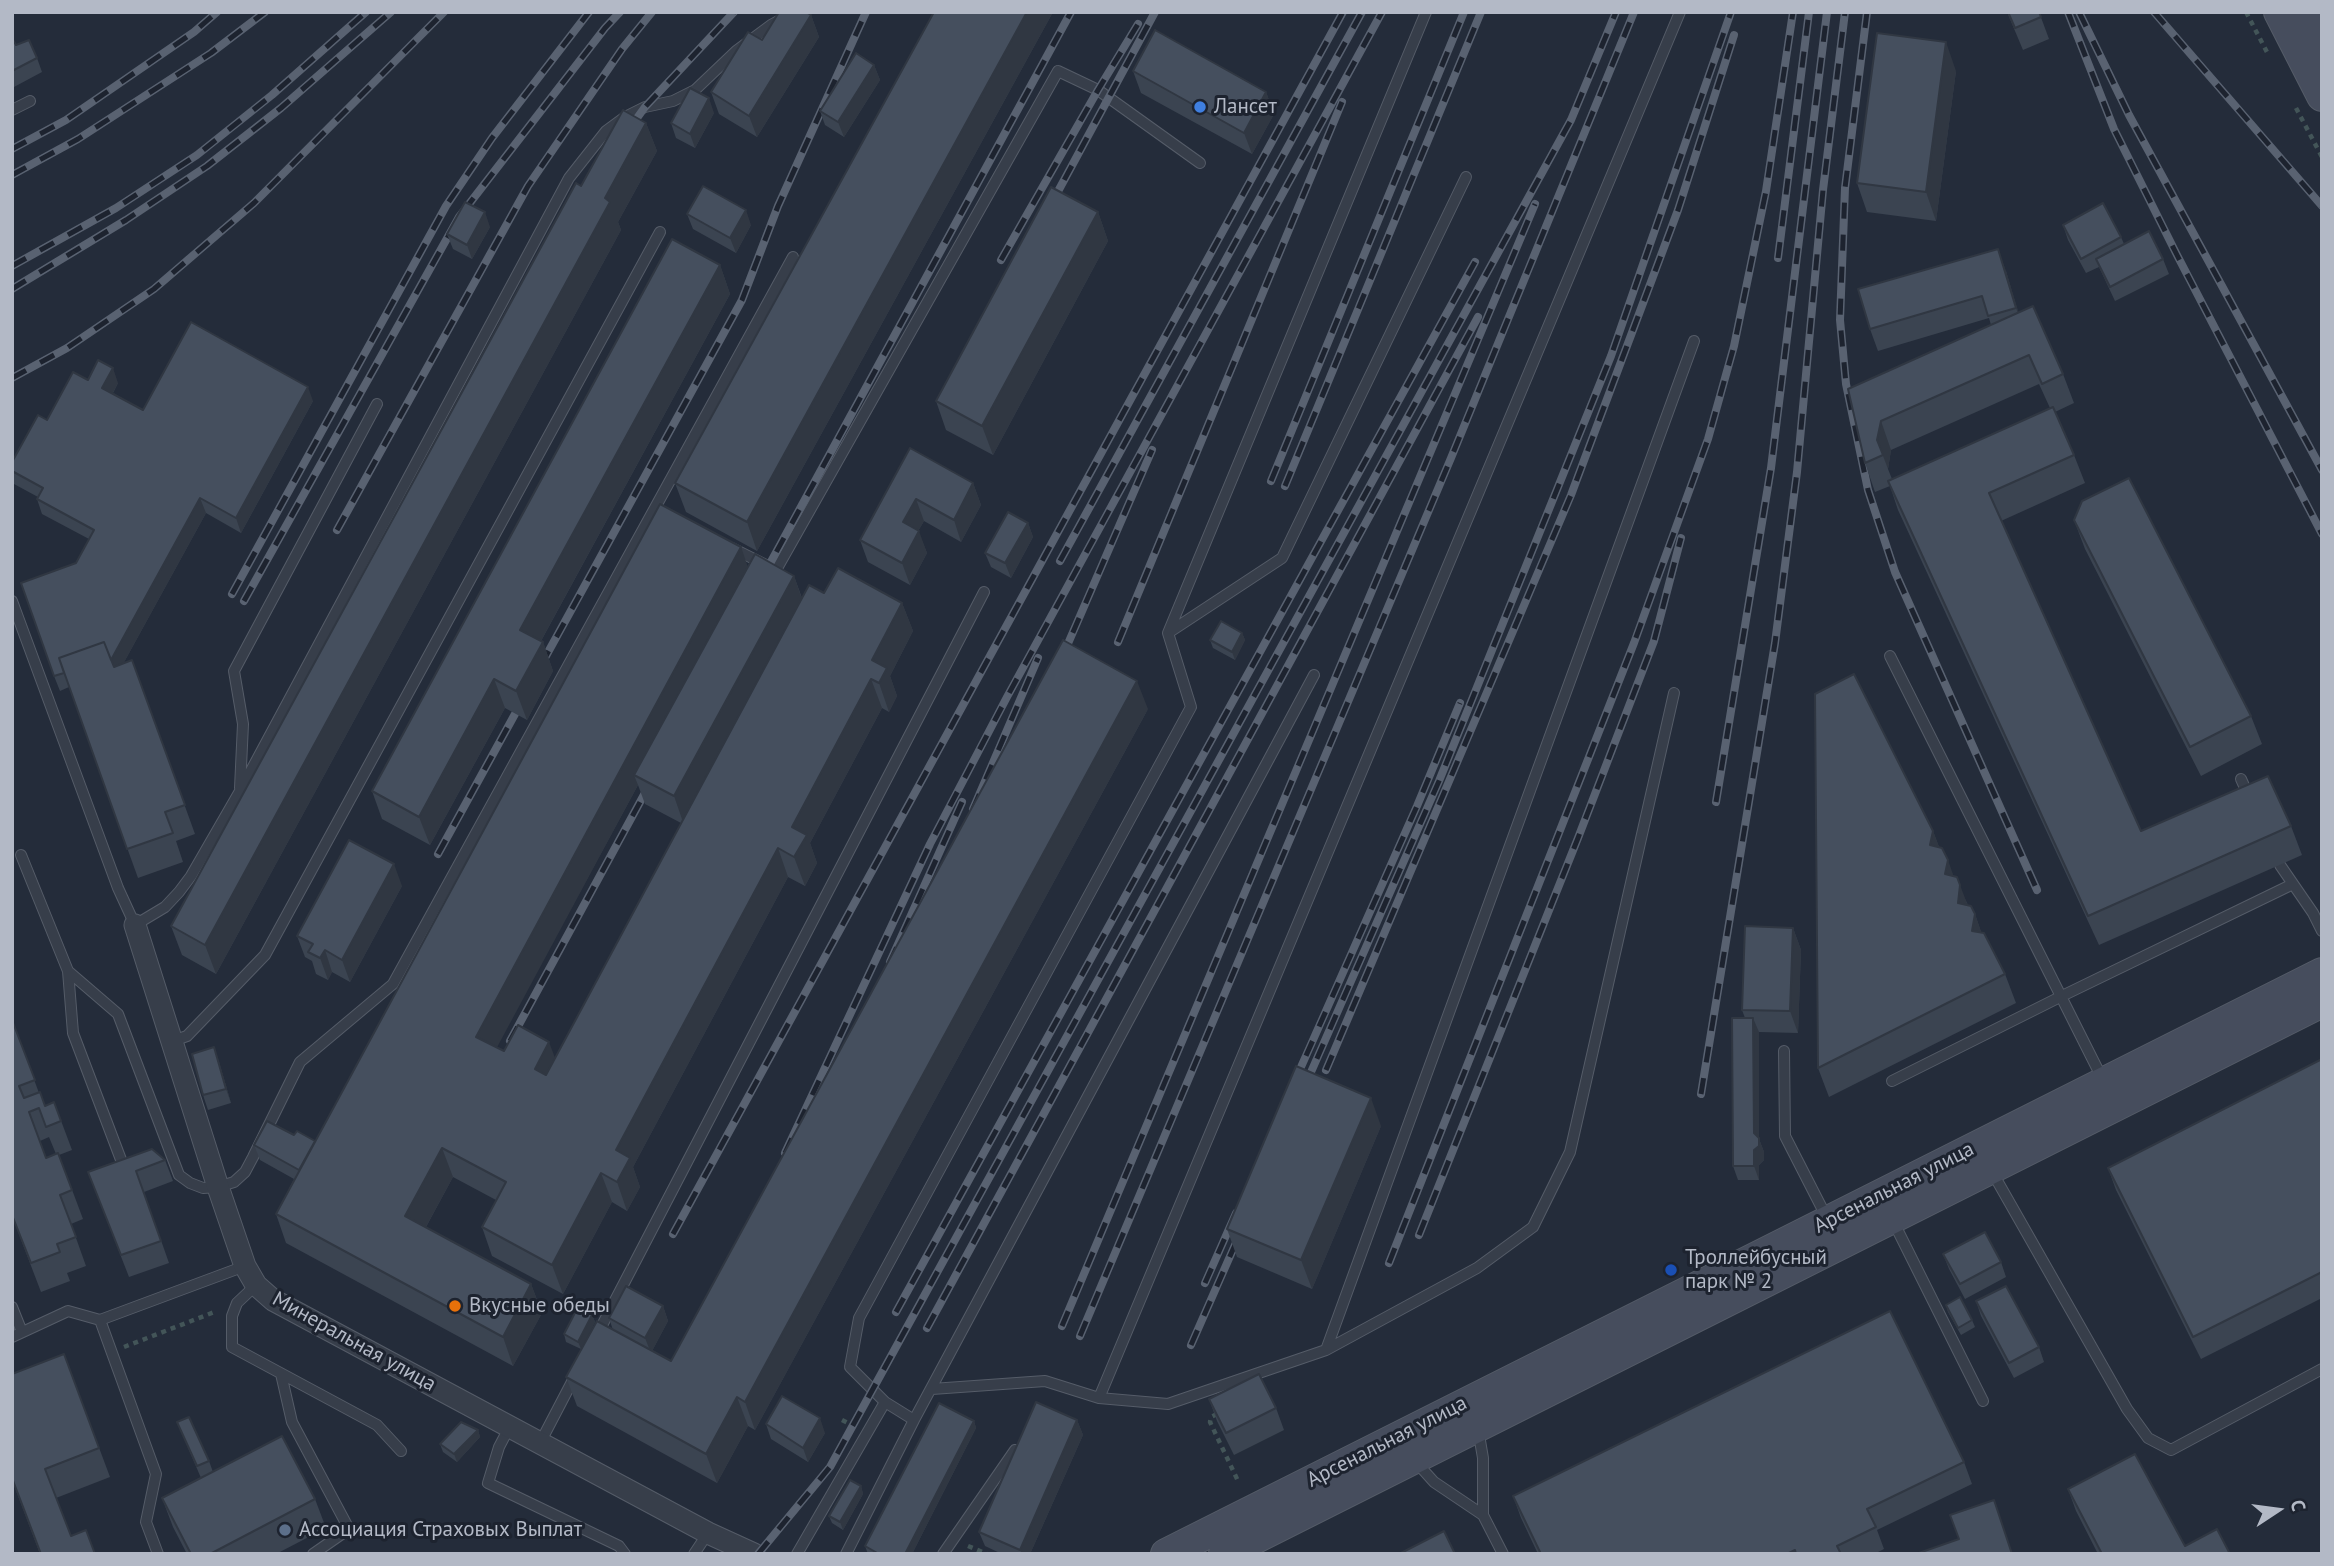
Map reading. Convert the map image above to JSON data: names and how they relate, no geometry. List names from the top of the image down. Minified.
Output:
{"streets":{"street":["Арсенальная улица","Минеральная улица"]},"places":["Лансет","Троллейбусный парк № 2","Вкусные обеды","Ассоциация Страховых Выплат"],"north":"right"}
